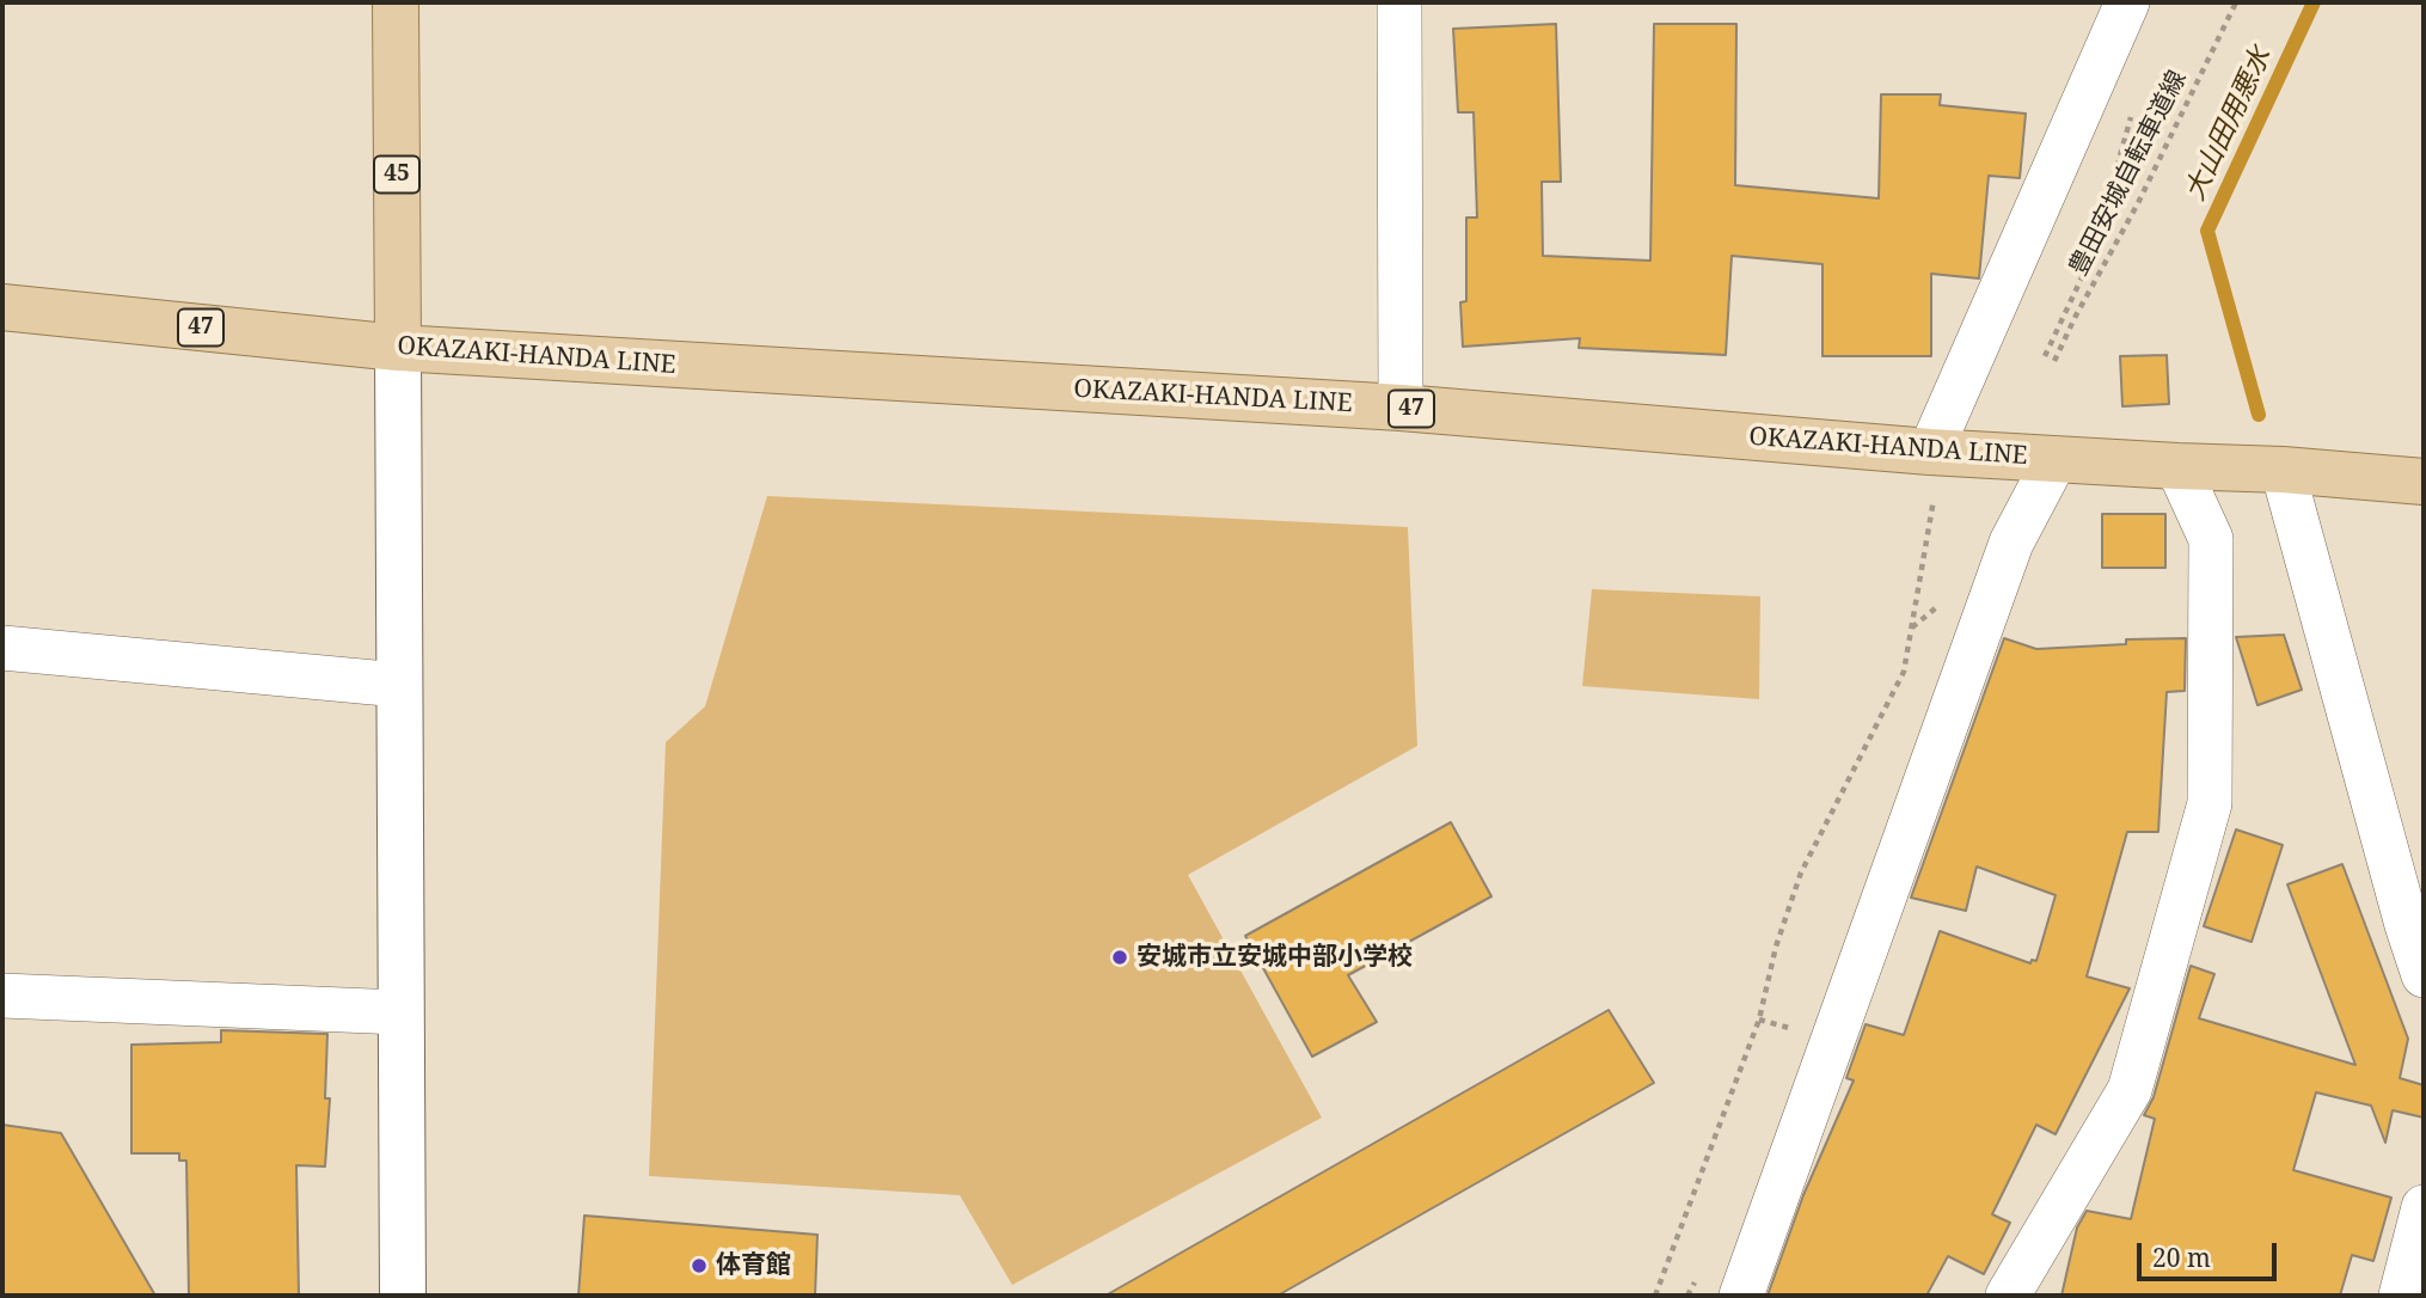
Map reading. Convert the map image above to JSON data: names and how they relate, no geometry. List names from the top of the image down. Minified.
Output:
{"streets":{"main road":["45","47","OKAZAKI-HANDA LINE"],"path":["豊田安城自転車道線"]},"crossings":[["45","OKAZAKI-HANDA LINE"]],"water":["大山田用悪水"],"places":["安城市立安城中部小学校","体育館"],"scale_bar":"20 m"}
